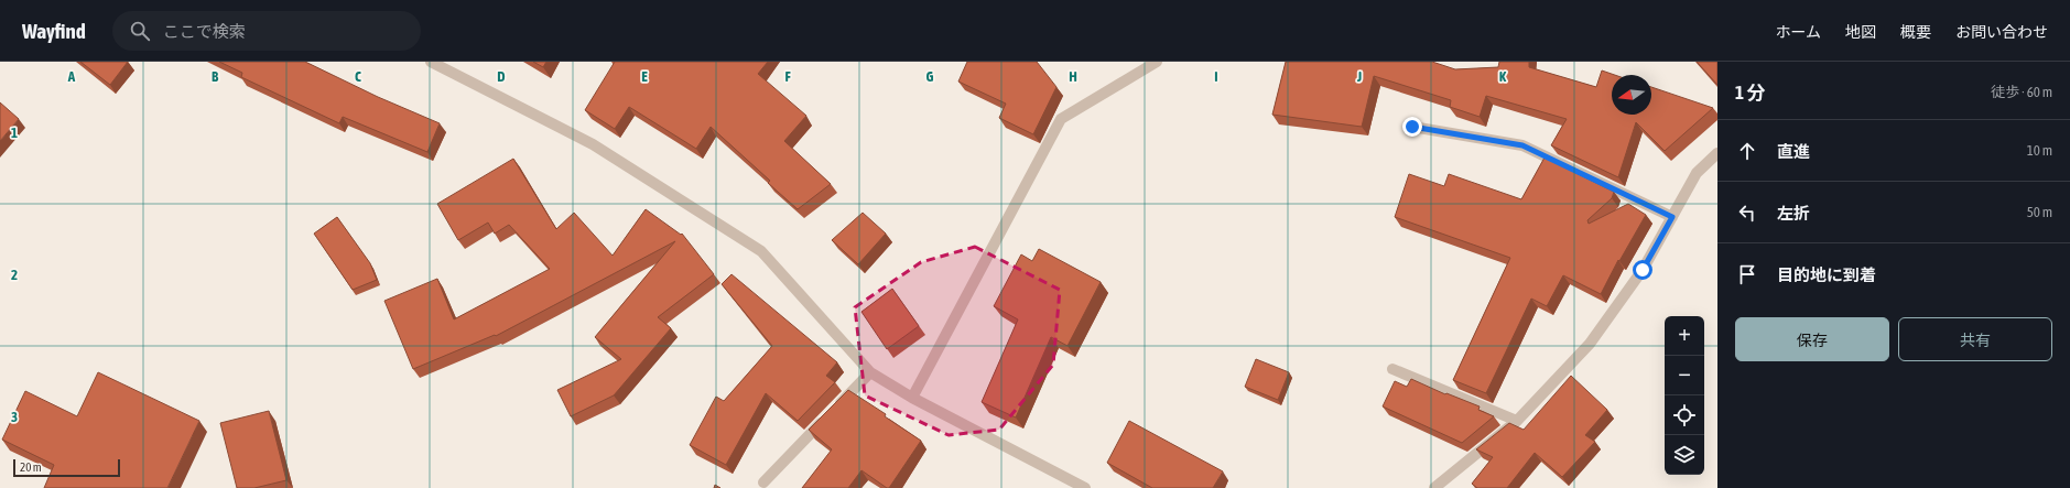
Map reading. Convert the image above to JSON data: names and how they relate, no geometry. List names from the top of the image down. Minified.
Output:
{"scale_bar":"20 m","north":"left","page":{"header":"Wayfind","search":"ここで検索","nav":["ホーム","地図","概要","お問い合わせ"],"heading":["1 分","徒歩 · 60 m"],"list":[["直進","10 m"],["左折","50 m"],"目的地に到着"],"buttons":["保存","共有"],"map_buttons":["+","−"],"scale":"20 m"},"grid":{"columns":["A","B","C","D","E","F","G","H","I","J","K"],"rows":["1","2","3"]}}
